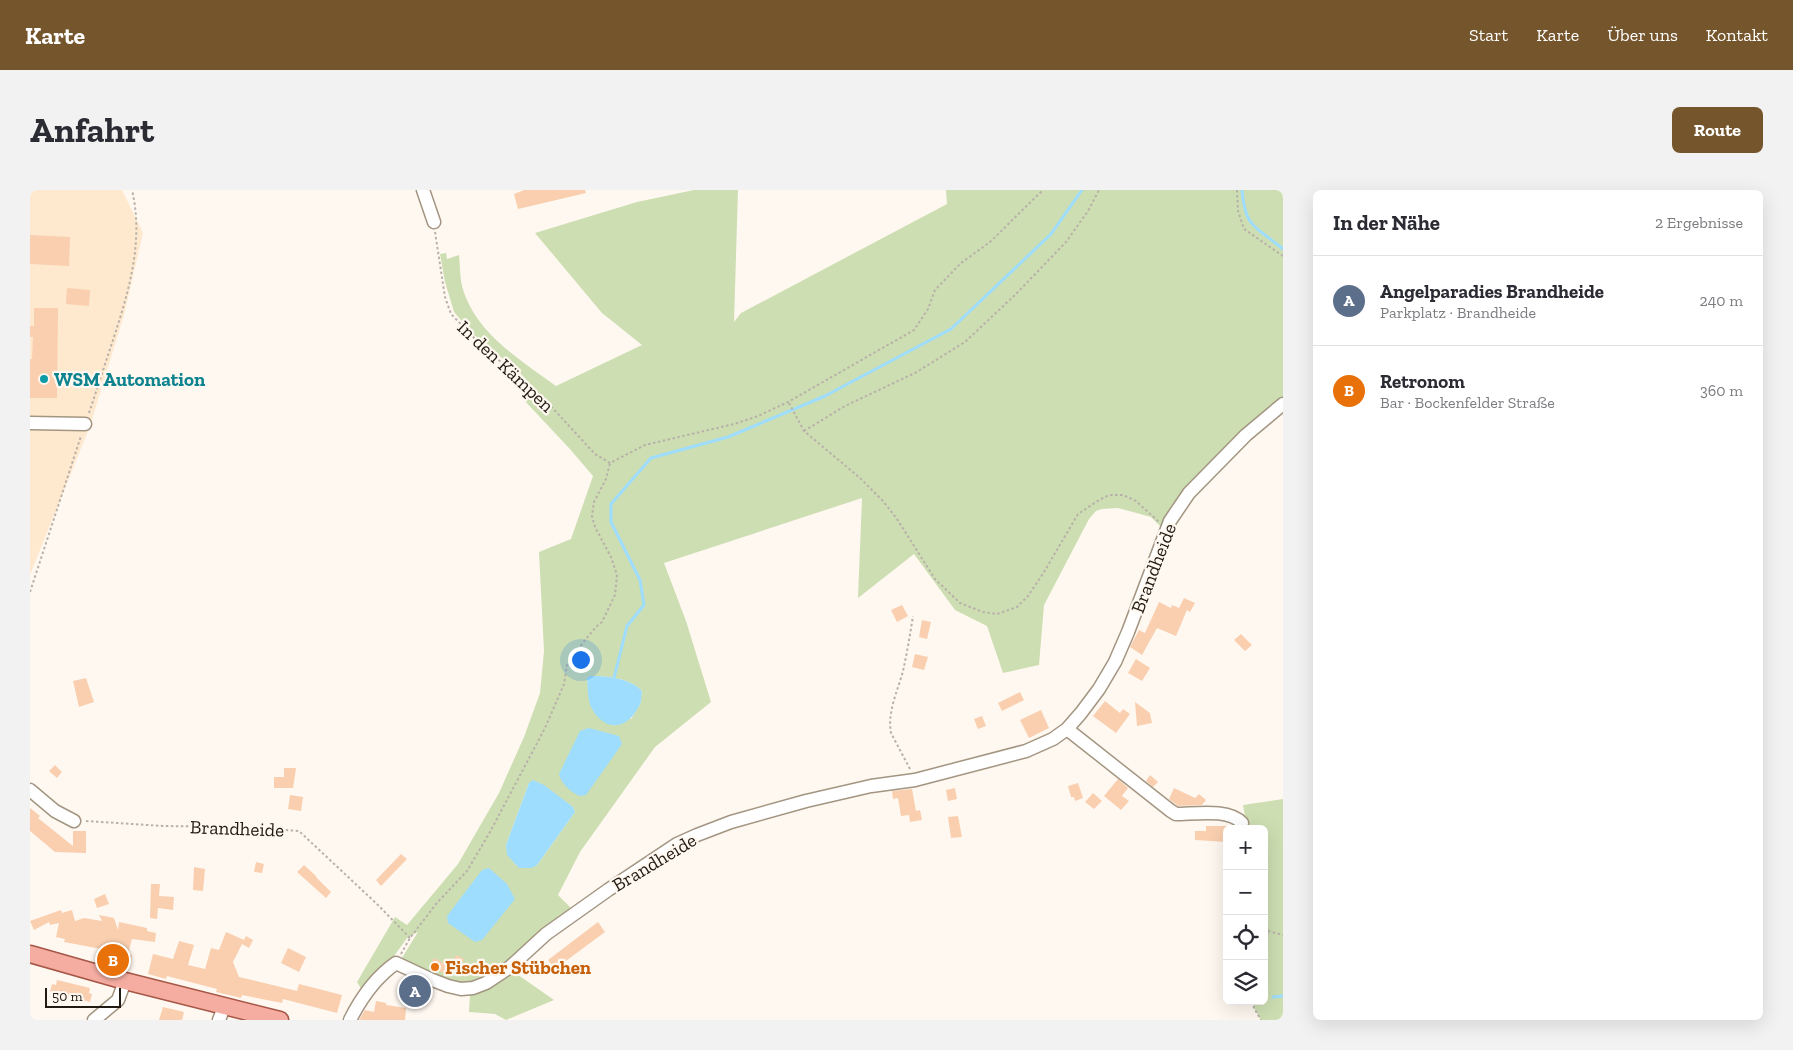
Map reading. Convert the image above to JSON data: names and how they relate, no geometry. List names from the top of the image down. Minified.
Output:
{"streets":{"street":["Brandheide"],"path":["In den Kämpen"]},"places":["WSM Automation","Fischer Stübchen"],"scale_bar":"50 m","page":{"header":"Karte","nav":["Start","Karte","Über uns","Kontakt"],"buttons":"Route","title":"Anfahrt","heading":["In der Nähe","2 Ergebnisse"],"list":[{"mark":"A","name":"Angelparadies Brandheide","note":"Parkplatz · Brandheide","value":"240 m"},{"mark":"B","name":"Retronom","note":"Bar · Bockenfelder Straße","value":"360 m"}],"map_buttons":["+","−"],"pins":["B","A"],"scale":"50 m"}}
